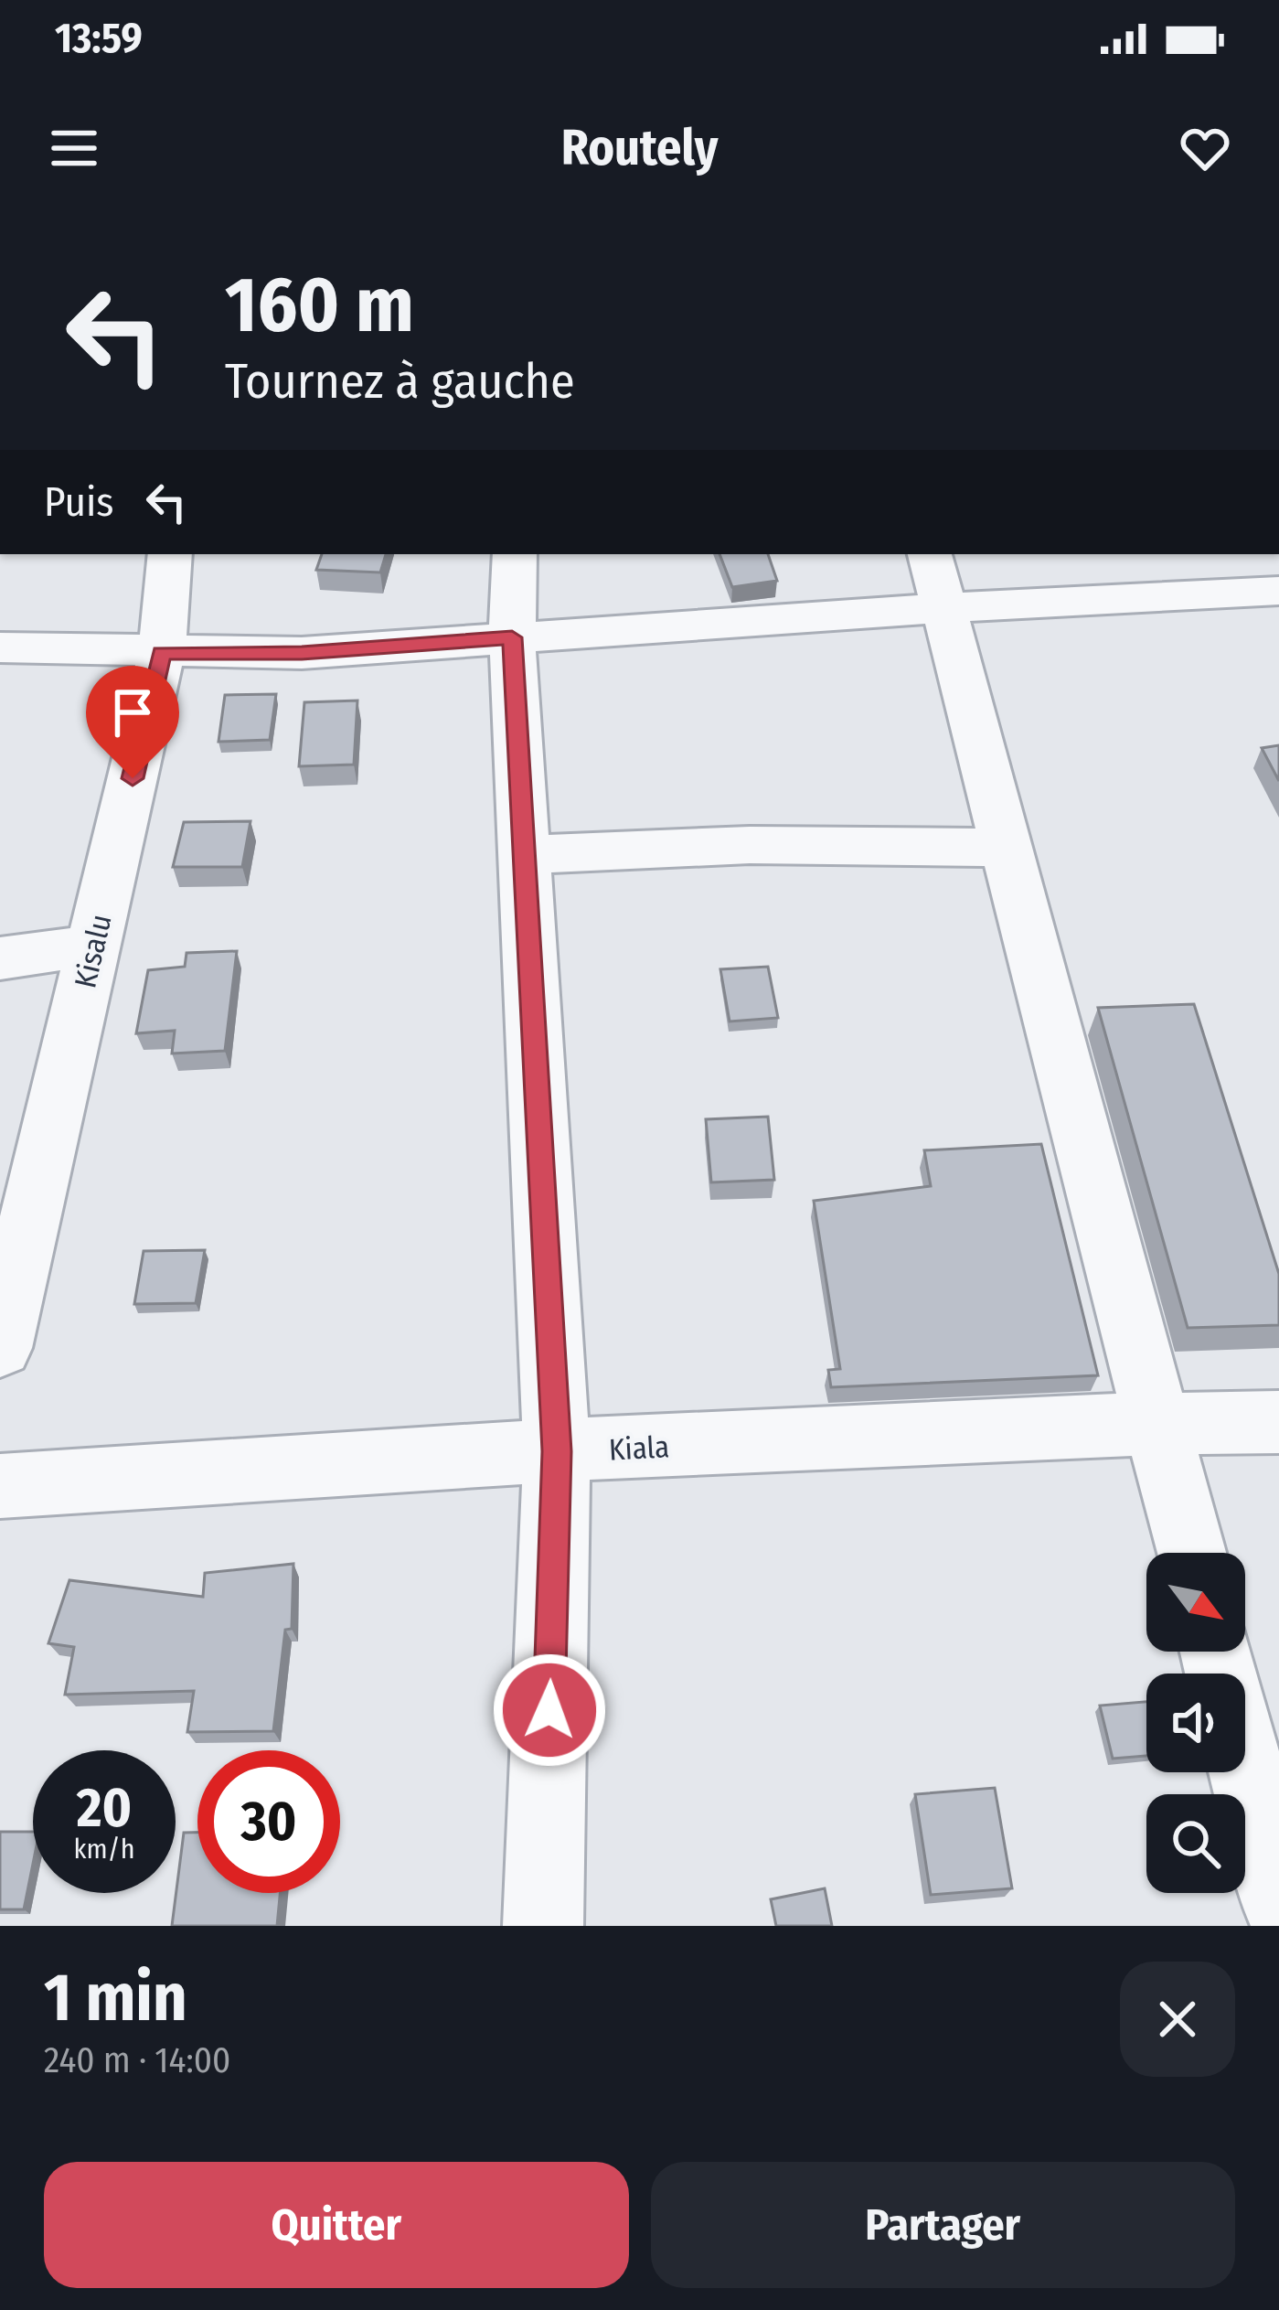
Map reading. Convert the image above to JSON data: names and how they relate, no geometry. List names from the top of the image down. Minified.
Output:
{"streets":{"street":["Kisalu","Kiala"]},"north":"bottom right","page":{"status":"13:59","header":"Routely","turn":["160 m","Tournez à gauche"],"then":"Puis","speed":"20 km/h","limit":"30","heading":["1 min","240 m · 14:00"],"buttons":["Quitter","Partager"]}}
